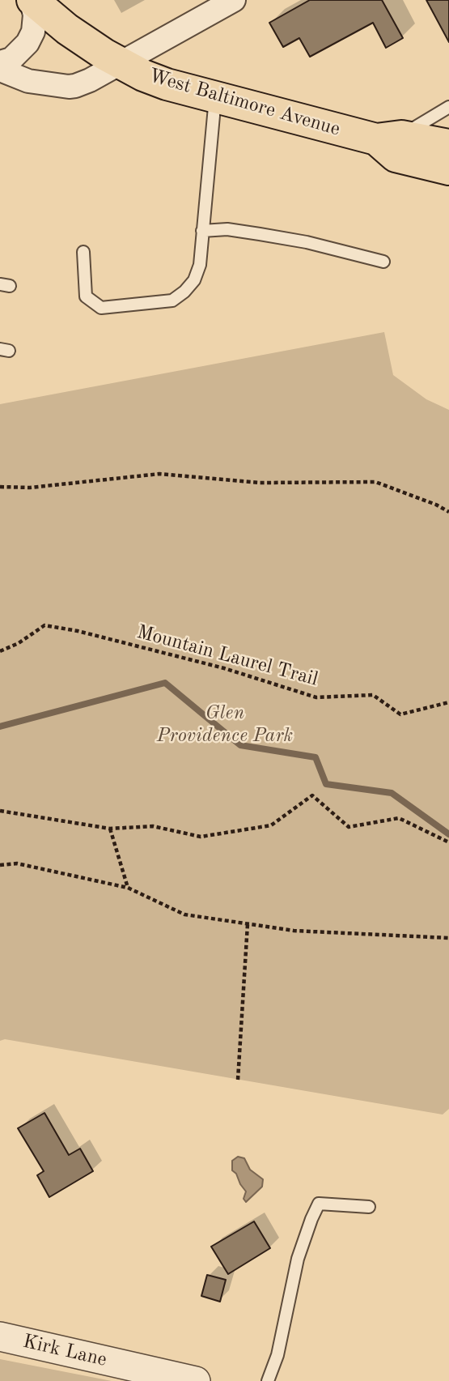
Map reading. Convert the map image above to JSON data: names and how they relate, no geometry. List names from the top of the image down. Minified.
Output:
{"streets":{"main road":["West Baltimore Avenue"],"street":["Kirk Lane"],"path":["Mountain Laurel Trail"]},"parks":["Glen Providence Park"]}
